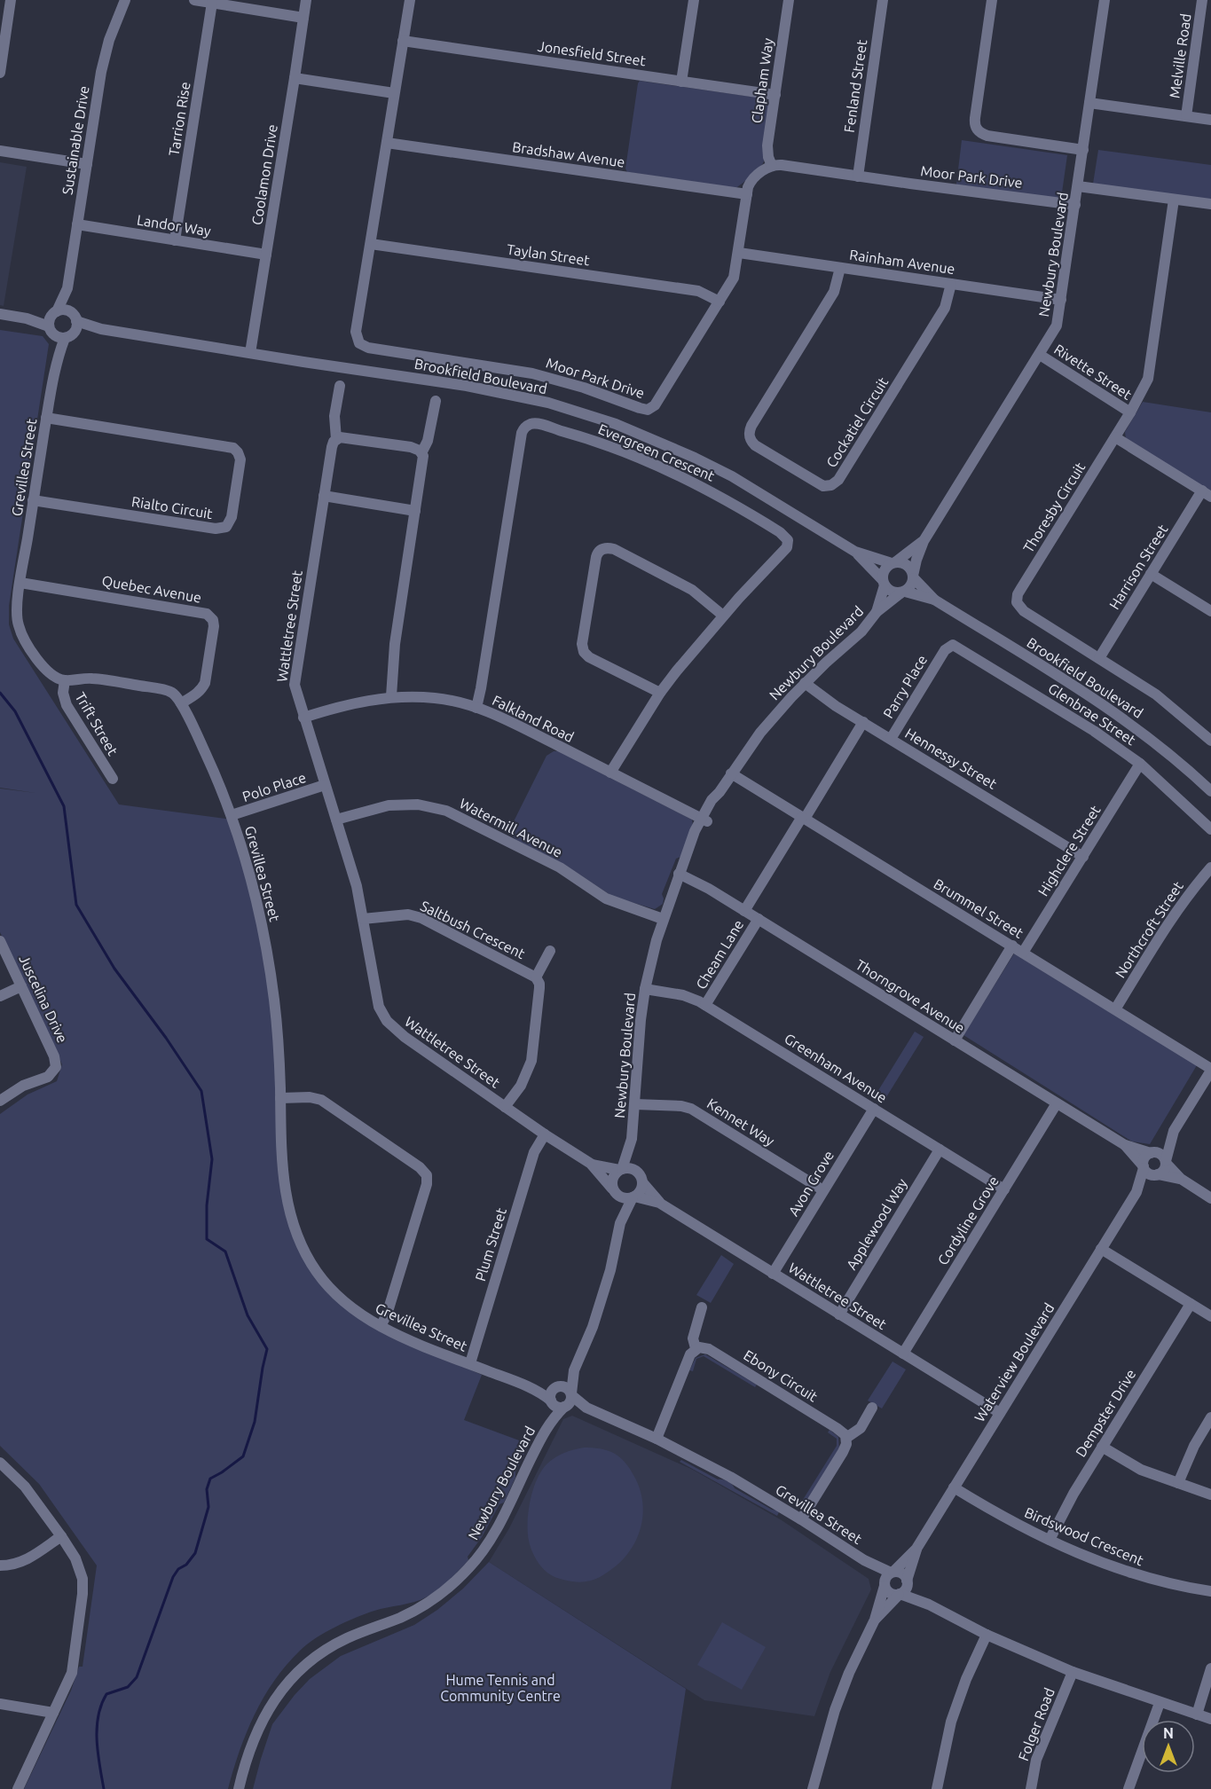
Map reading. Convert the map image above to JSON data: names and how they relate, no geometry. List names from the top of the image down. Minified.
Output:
{"streets":{"street":["Jonesfield Street","Melville Road","Clapham Way","Fenland Street","Tarrion Rise","Sustainable Drive","Bradshaw Avenue","Coolamon Drive","Moor Park Drive","Landor Way","Taylan Street","Newbury Boulevard","Rainham Avenue","Rivette Street","Brookfield Boulevard","Cockatiel Circuit","Evergreen Crescent","Grevillea Street","Rialto Circuit","Thoresby Circuit","Harrison Street","Quebec Avenue","Wattletree Street","Parry Place","Glenbrae Street","Falkland Road","Trift Street","Hennessy Street","Polo Place","Watermill Avenue","Highclere Street","Brummel Street","Saltbush Crescent","Northcroft Street","Cheam Lane","Thorngrove Avenue","Juscelina Drive","Greenham Avenue","Kennet Way","Avon Grove","Cordyline Grove","Applewood Way","Plum Street","Waterview Boulevard","Ebony Circuit","Dempster Drive","Birdswood Crescent","Folger Road"]},"crossings":[["Jonesfield Street","Clapham Way"],["Jonesfield Street","Moor Park Drive"],["Clapham Way","Moor Park Drive"],["Fenland Street","Moor Park Drive"],["Tarrion Rise","Landor Way"],["Sustainable Drive","Landor Way"],["Sustainable Drive","Brookfield Boulevard"],["Sustainable Drive","Grevillea Street"],["Bradshaw Avenue","Moor Park Drive"],["Coolamon Drive","Landor Way"],["Coolamon Drive","Brookfield Boulevard"],["Moor Park Drive","Taylan Street"],["Moor Park Drive","Newbury Boulevard"],["Moor Park Drive","Rainham Avenue"],["Newbury Boulevard","Rainham Avenue"],["Newbury Boulevard","Rivette Street"],["Newbury Boulevard","Brookfield Boulevard"],["Newbury Boulevard","Grevillea Street"],["Newbury Boulevard","Wattletree Street"],["Newbury Boulevard","Falkland Road"],["Newbury Boulevard","Hennessy Street"],["Newbury Boulevard","Watermill Avenue"],["Newbury Boulevard","Brummel Street"],["Newbury Boulevard","Thorngrove Avenue"],["Newbury Boulevard","Greenham Avenue"],["Newbury Boulevard","Kennet Way"],["Rainham Avenue","Cockatiel Circuit"],["Rivette Street","Thoresby Circuit"],["Brookfield Boulevard","Grevillea Street"],["Evergreen Crescent","Falkland Road"],["Grevillea Street","Rialto Circuit"],["Grevillea Street","Quebec Avenue"],["Grevillea Street","Trift Street"],["Grevillea Street","Polo Place"],["Grevillea Street","Plum Street"],["Grevillea Street","Waterview Boulevard"],["Thoresby Circuit","Harrison Street"],["Wattletree Street","Falkland Road"],["Wattletree Street","Polo Place"],["Wattletree Street","Watermill Avenue"],["Wattletree Street","Saltbush Crescent"],["Wattletree Street","Avon Grove"],["Wattletree Street","Cordyline Grove"],["Wattletree Street","Applewood Way"],["Wattletree Street","Plum Street"],["Wattletree Street","Waterview Boulevard"],["Parry Place","Glenbrae Street"],["Parry Place","Hennessy Street"],["Glenbrae Street","Highclere Street"],["Hennessy Street","Highclere Street"],["Highclere Street","Brummel Street"],["Brummel Street","Northcroft Street"],["Cheam Lane","Thorngrove Avenue"],["Cheam Lane","Greenham Avenue"],["Thorngrove Avenue","Cordyline Grove"],["Thorngrove Avenue","Waterview Boulevard"],["Greenham Avenue","Avon Grove"],["Greenham Avenue","Cordyline Grove"],["Greenham Avenue","Applewood Way"],["Kennet Way","Avon Grove"],["Waterview Boulevard","Birdswood Crescent"],["Dempster Drive","Birdswood Crescent"]],"parks":["Hume Tennis and Community Centre"],"north":"top"}
